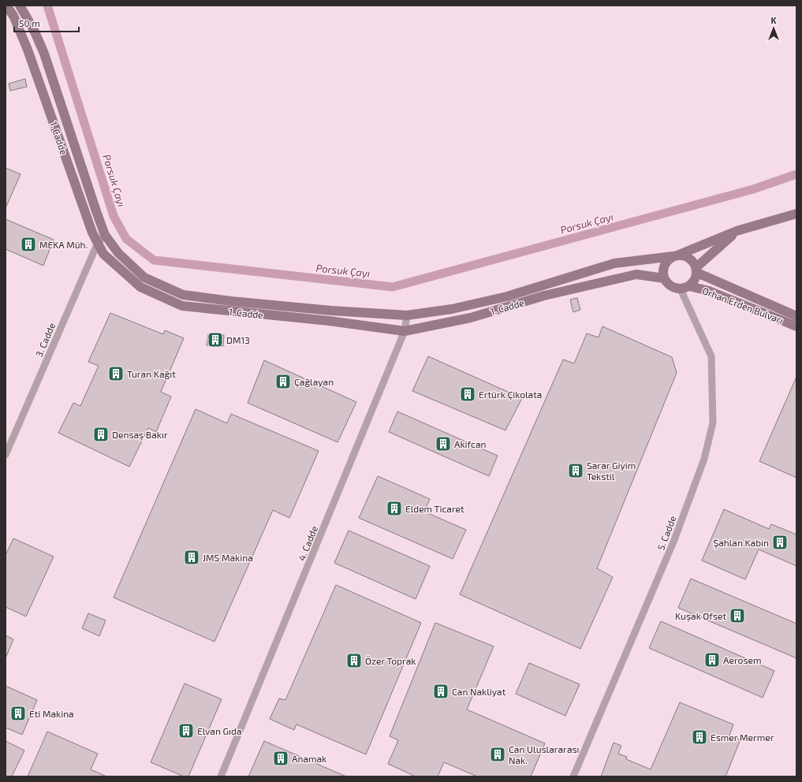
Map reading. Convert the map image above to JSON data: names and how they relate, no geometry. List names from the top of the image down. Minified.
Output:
{"streets":{"street":["1. Cadde","Orhan Erden Bulvarı","3. Cadde","5. Cadde","4. Cadde"]},"crossings":[["1. Cadde","Orhan Erden Bulvarı"],["1. Cadde","3. Cadde"],["1. Cadde","5. Cadde"],["1. Cadde","4. Cadde"],["Orhan Erden Bulvarı","5. Cadde"]],"water":["Porsuk Çayı"],"places":{"building":["MEKA Müh.","DM13","Turan Kağıt","Çağlayan","Ertürk Çikolata","Densaş Bakır","Akifcan","Sarar Giyim Tekstil","Eldem Ticaret","Şahlan Kabin","JMS Makina","Kuşak Ofset","Aerosem","Özer Toprak","Can Nakliyat","Eti Makina","Elvan Gıda","Esmer Mermer","Can Uluslararası Nak.","Anamak"]},"scale_bar":"50 m","north":"top"}
